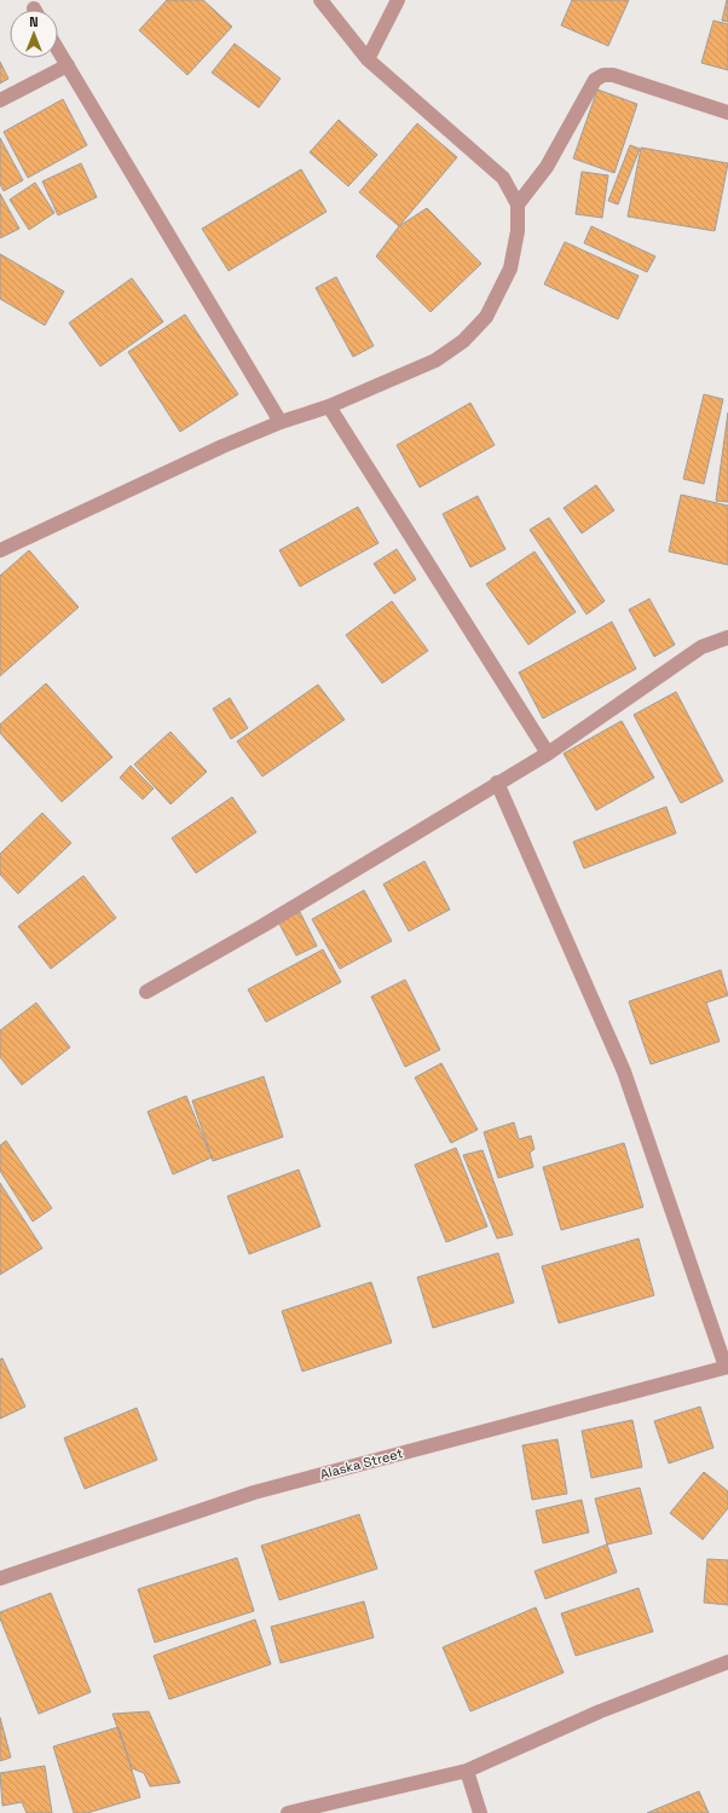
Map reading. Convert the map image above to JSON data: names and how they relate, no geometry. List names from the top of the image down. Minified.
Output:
{"streets":{"street":["Alaska Street"]},"north":"top"}
